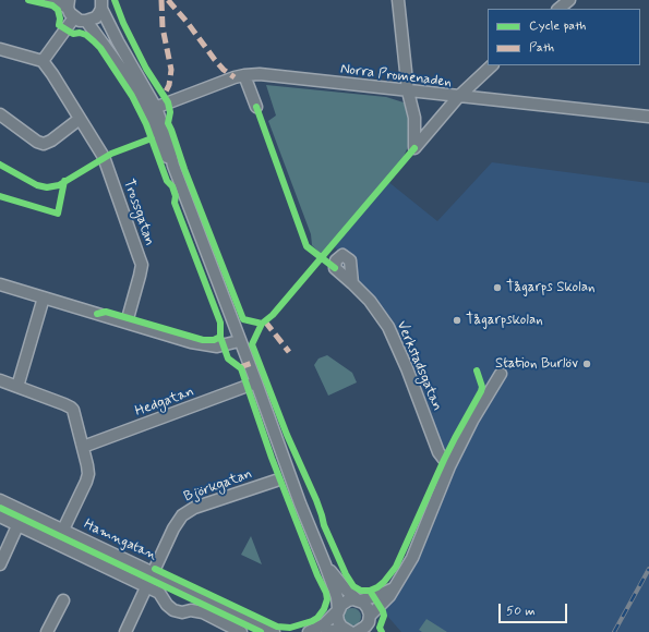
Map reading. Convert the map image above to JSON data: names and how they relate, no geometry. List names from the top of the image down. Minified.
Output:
{"streets":{"street":["Norra Promenaden","Trossgatan","Verkstadsgatan","Hedgatan","Björkgatan","Hamngatan"]},"crossings":[["Björkgatan","Hamngatan"]],"places":["Tågarps Skolan","Tågarpskolan","Station Burlöv"],"legend":["Cycle path","Path"],"scale_bar":"50 m"}
